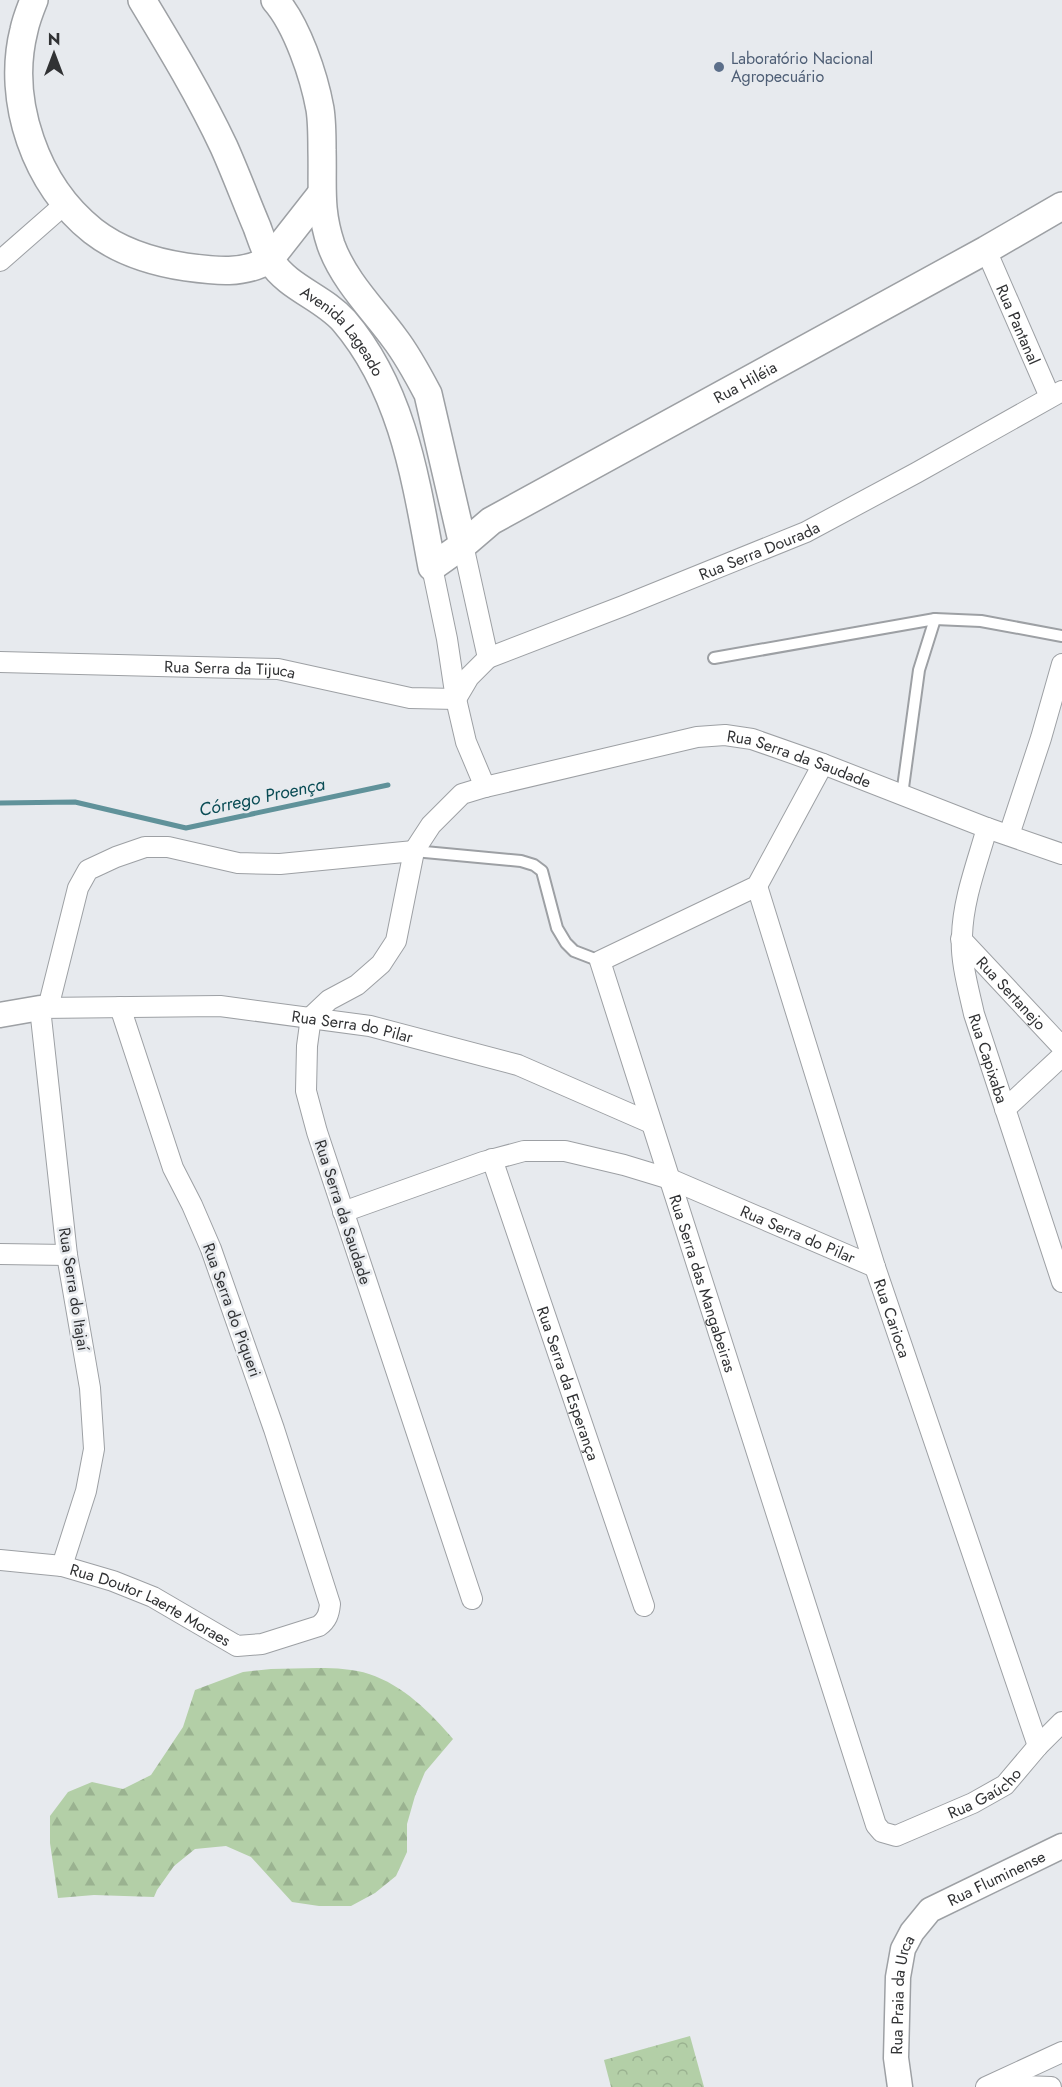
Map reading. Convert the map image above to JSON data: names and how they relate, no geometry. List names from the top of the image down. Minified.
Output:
{"streets":{"main road":["Avenida Lageado","Rua Hiléia"],"street":["Rua Pantanal","Rua Serra Dourada","Rua Serra da Tijuca","Rua Serra da Saudade","Rua Sertanejo","Rua Serra do Pilar","Rua Capixaba","Rua Serra das Mangabeiras","Rua Serra do Itajaí","Rua Serra do Piqueri","Rua Carioca","Rua Serra da Esperança","Rua Doutor Laerte Moraes","Rua Gaúcho","Rua Fluminense","Rua Praia da Urca"]},"crossings":[["Rua Pantanal","Rua Hiléia"],["Rua Pantanal","Rua Serra Dourada"],["Avenida Lageado","Rua Hiléia"],["Avenida Lageado","Rua Serra Dourada"],["Avenida Lageado","Rua Serra da Tijuca"],["Rua Serra Dourada","Rua Serra da Tijuca"],["Rua Serra da Saudade","Rua Serra do Pilar"],["Rua Serra da Saudade","Rua Capixaba"],["Rua Sertanejo","Rua Capixaba"],["Rua Serra do Pilar","Rua Serra das Mangabeiras"],["Rua Serra do Pilar","Rua Serra do Itajaí"],["Rua Serra do Pilar","Rua Serra do Piqueri"],["Rua Serra do Pilar","Rua Carioca"],["Rua Serra do Pilar","Rua Serra da Esperança"],["Rua Serra das Mangabeiras","Rua Gaúcho"],["Rua Serra do Itajaí","Rua Doutor Laerte Moraes"],["Rua Serra do Piqueri","Rua Doutor Laerte Moraes"],["Rua Carioca","Rua Gaúcho"],["Rua Fluminense","Rua Praia da Urca"]],"water":["Córrego Proença"],"places":["Laboratório Nacional Agropecuário"],"north":"top"}
